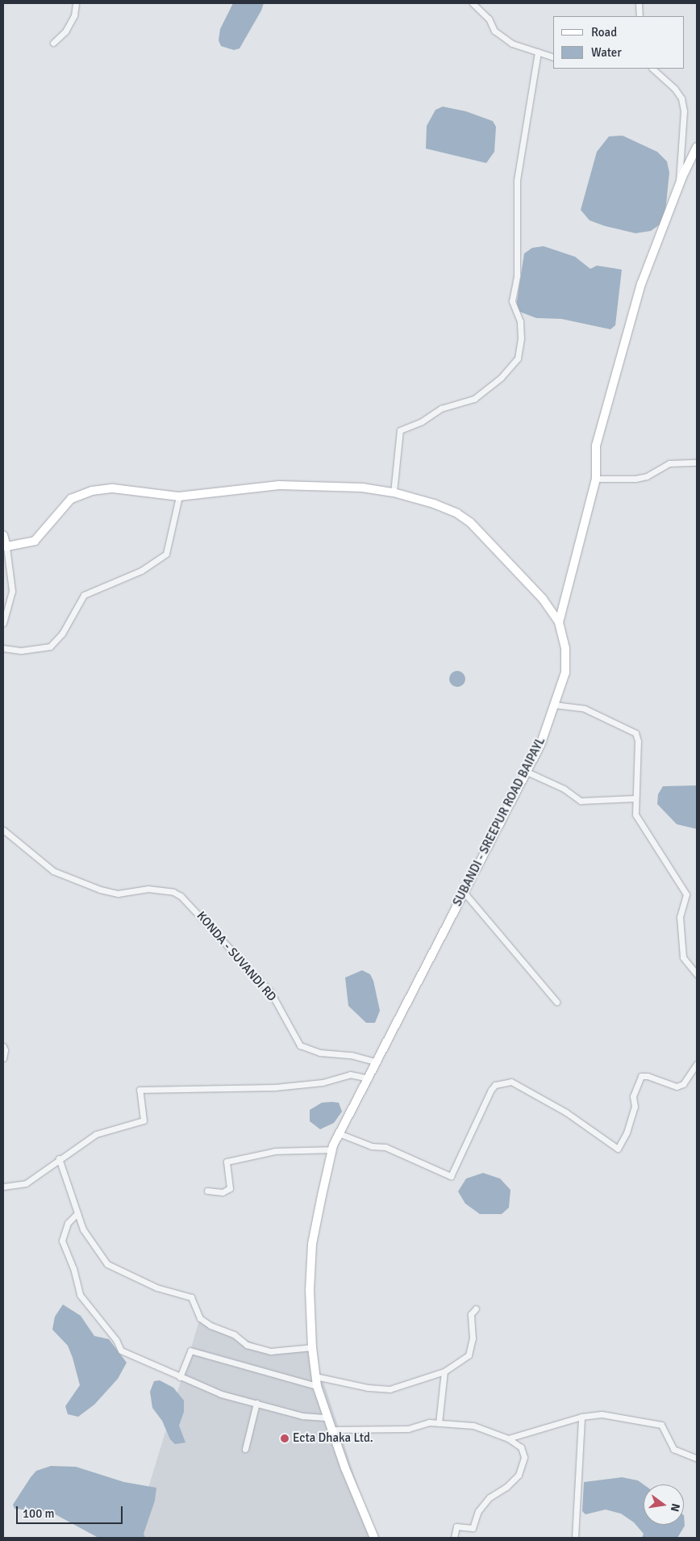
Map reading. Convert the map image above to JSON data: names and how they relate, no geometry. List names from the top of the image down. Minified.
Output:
{"streets":{"street":["SUBANDI - SREEPUR ROAD BAIPAYL","KONDA - SUVANDI RD"]},"crossings":[["SUBANDI - SREEPUR ROAD BAIPAYL","KONDA - SUVANDI RD"]],"places":["Ecta Dhaka Ltd."],"legend":["Road","Water"],"scale_bar":"100 m","north":"right"}
